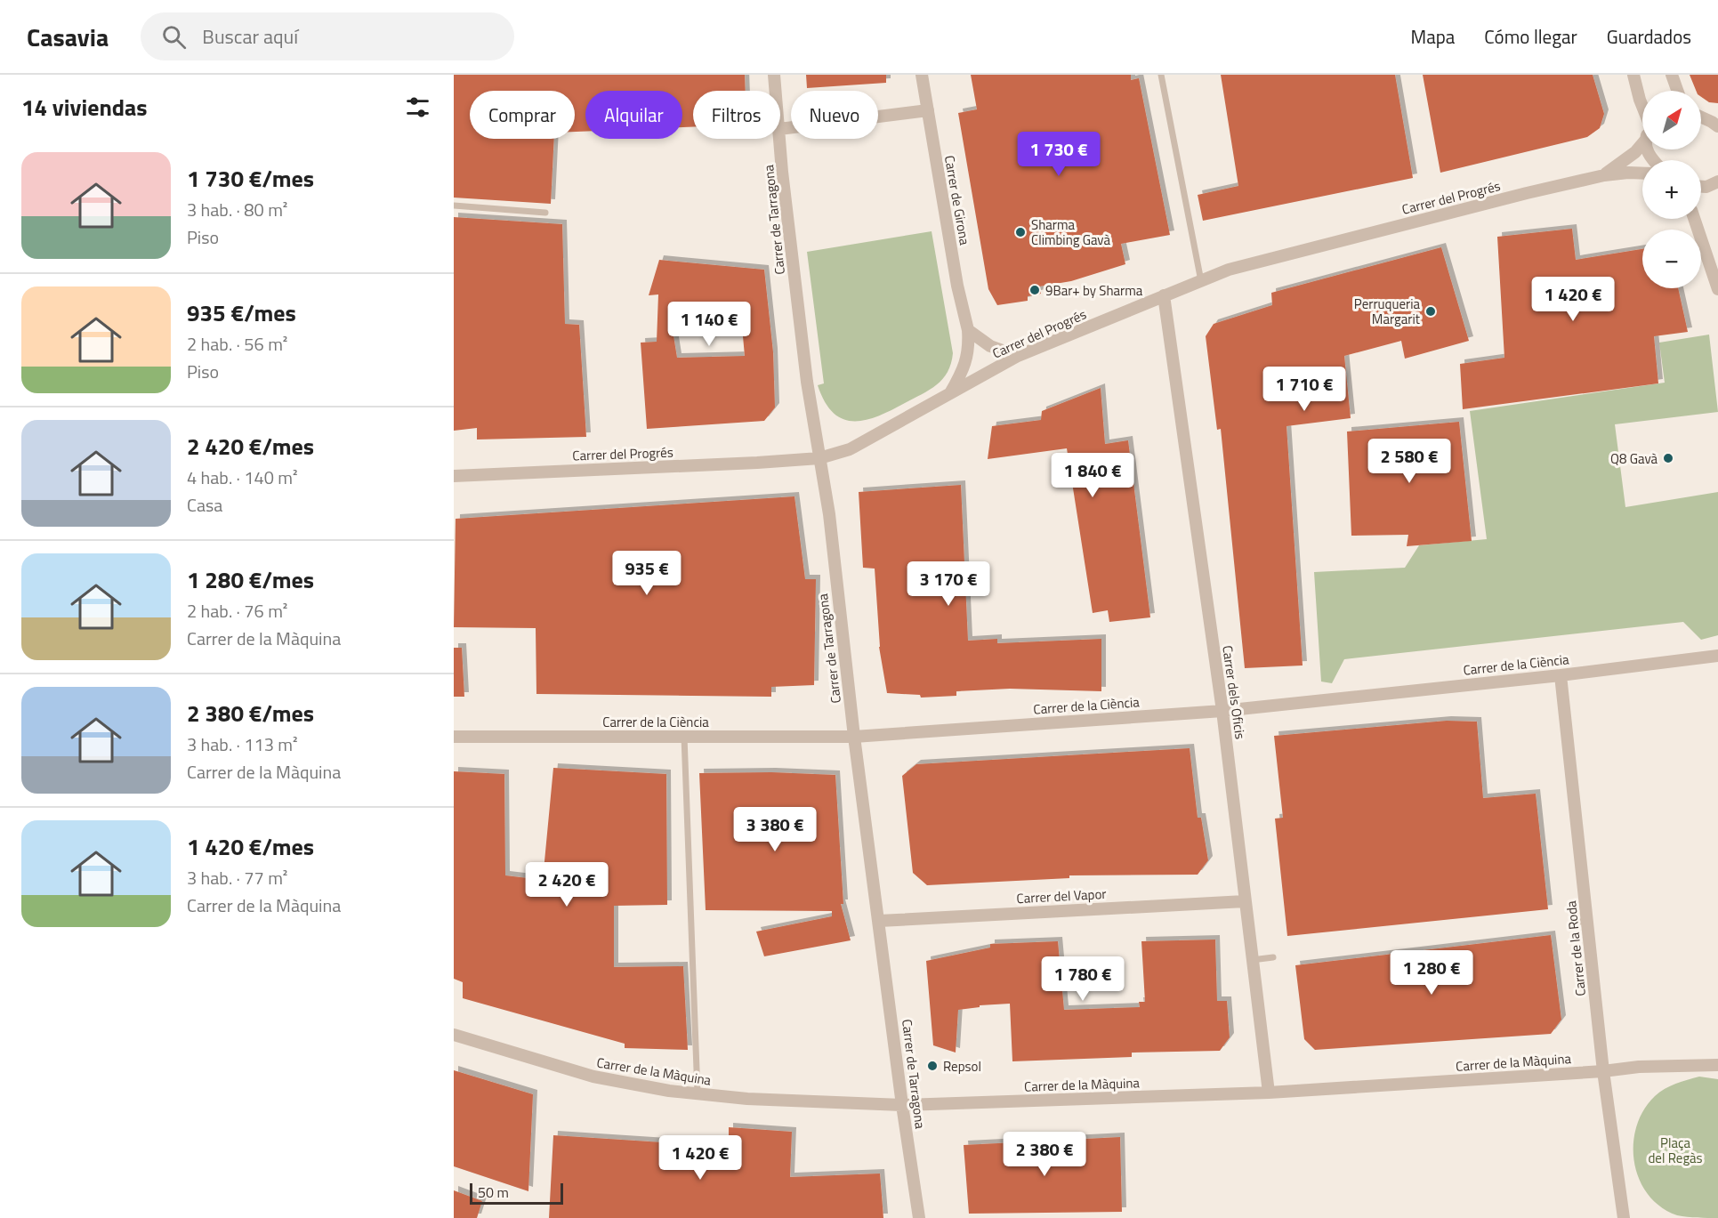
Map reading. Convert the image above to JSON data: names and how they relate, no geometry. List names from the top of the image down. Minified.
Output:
{"streets":{"street":["Carrer del Progrés","Carrer de Girona","Carrer de Tarragona","Carrer de la Ciència","Carrer dels Oficis","Carrer del Vapor","Carrer de la Roda","Carrer de la Màquina"]},"crossings":[["Carrer del Progrés","Carrer de Girona"],["Carrer del Progrés","Carrer de Tarragona"],["Carrer del Progrés","Carrer dels Oficis"],["Carrer de Tarragona","Carrer de la Ciència"],["Carrer de Tarragona","Carrer del Vapor"],["Carrer de Tarragona","Carrer de la Màquina"],["Carrer de la Ciència","Carrer dels Oficis"],["Carrer de la Ciència","Carrer de la Roda"],["Carrer dels Oficis","Carrer del Vapor"],["Carrer dels Oficis","Carrer de la Màquina"],["Carrer de la Roda","Carrer de la Màquina"]],"parks":["Plaça del Regàs"],"places":["Sharma Climbing Gavà","9Bar+ by Sharma","Perruqueria Margarit","Q8 Gavà","Repsol"],"scale_bar":"50 m","north":"top right","page":{"header":"Casavia","search":"Buscar aquí","nav":["Mapa","Cómo llegar","Guardados"],"heading":"14 viviendas","map_buttons":["+","−"],"chip":["Comprar","Alquilar","Filtros","Nuevo"],"price":["1 730 €","1 420 €","1 140 €","1 710 €","2 580 €","1 840 €","935 €","3 170 €","3 380 €","2 420 €","1 280 €","1 780 €","2 380 €","1 420 €"],"list":[{"name":"1 730 €/mes","note":"3 hab. · 80 m² · Piso"},{"name":"935 €/mes","note":"2 hab. · 56 m² · Piso"},{"name":"2 420 €/mes","note":"4 hab. · 140 m² · Casa"},{"name":"1 280 €/mes","note":"2 hab. · 76 m² · Carrer de la Màquina"},{"name":"2 380 €/mes","note":"3 hab. · 113 m² · Carrer de la Màquina"},{"name":"1 420 €/mes","note":"3 hab. · 77 m² · Carrer de la Màquina"}],"scale":"50 m"}}
